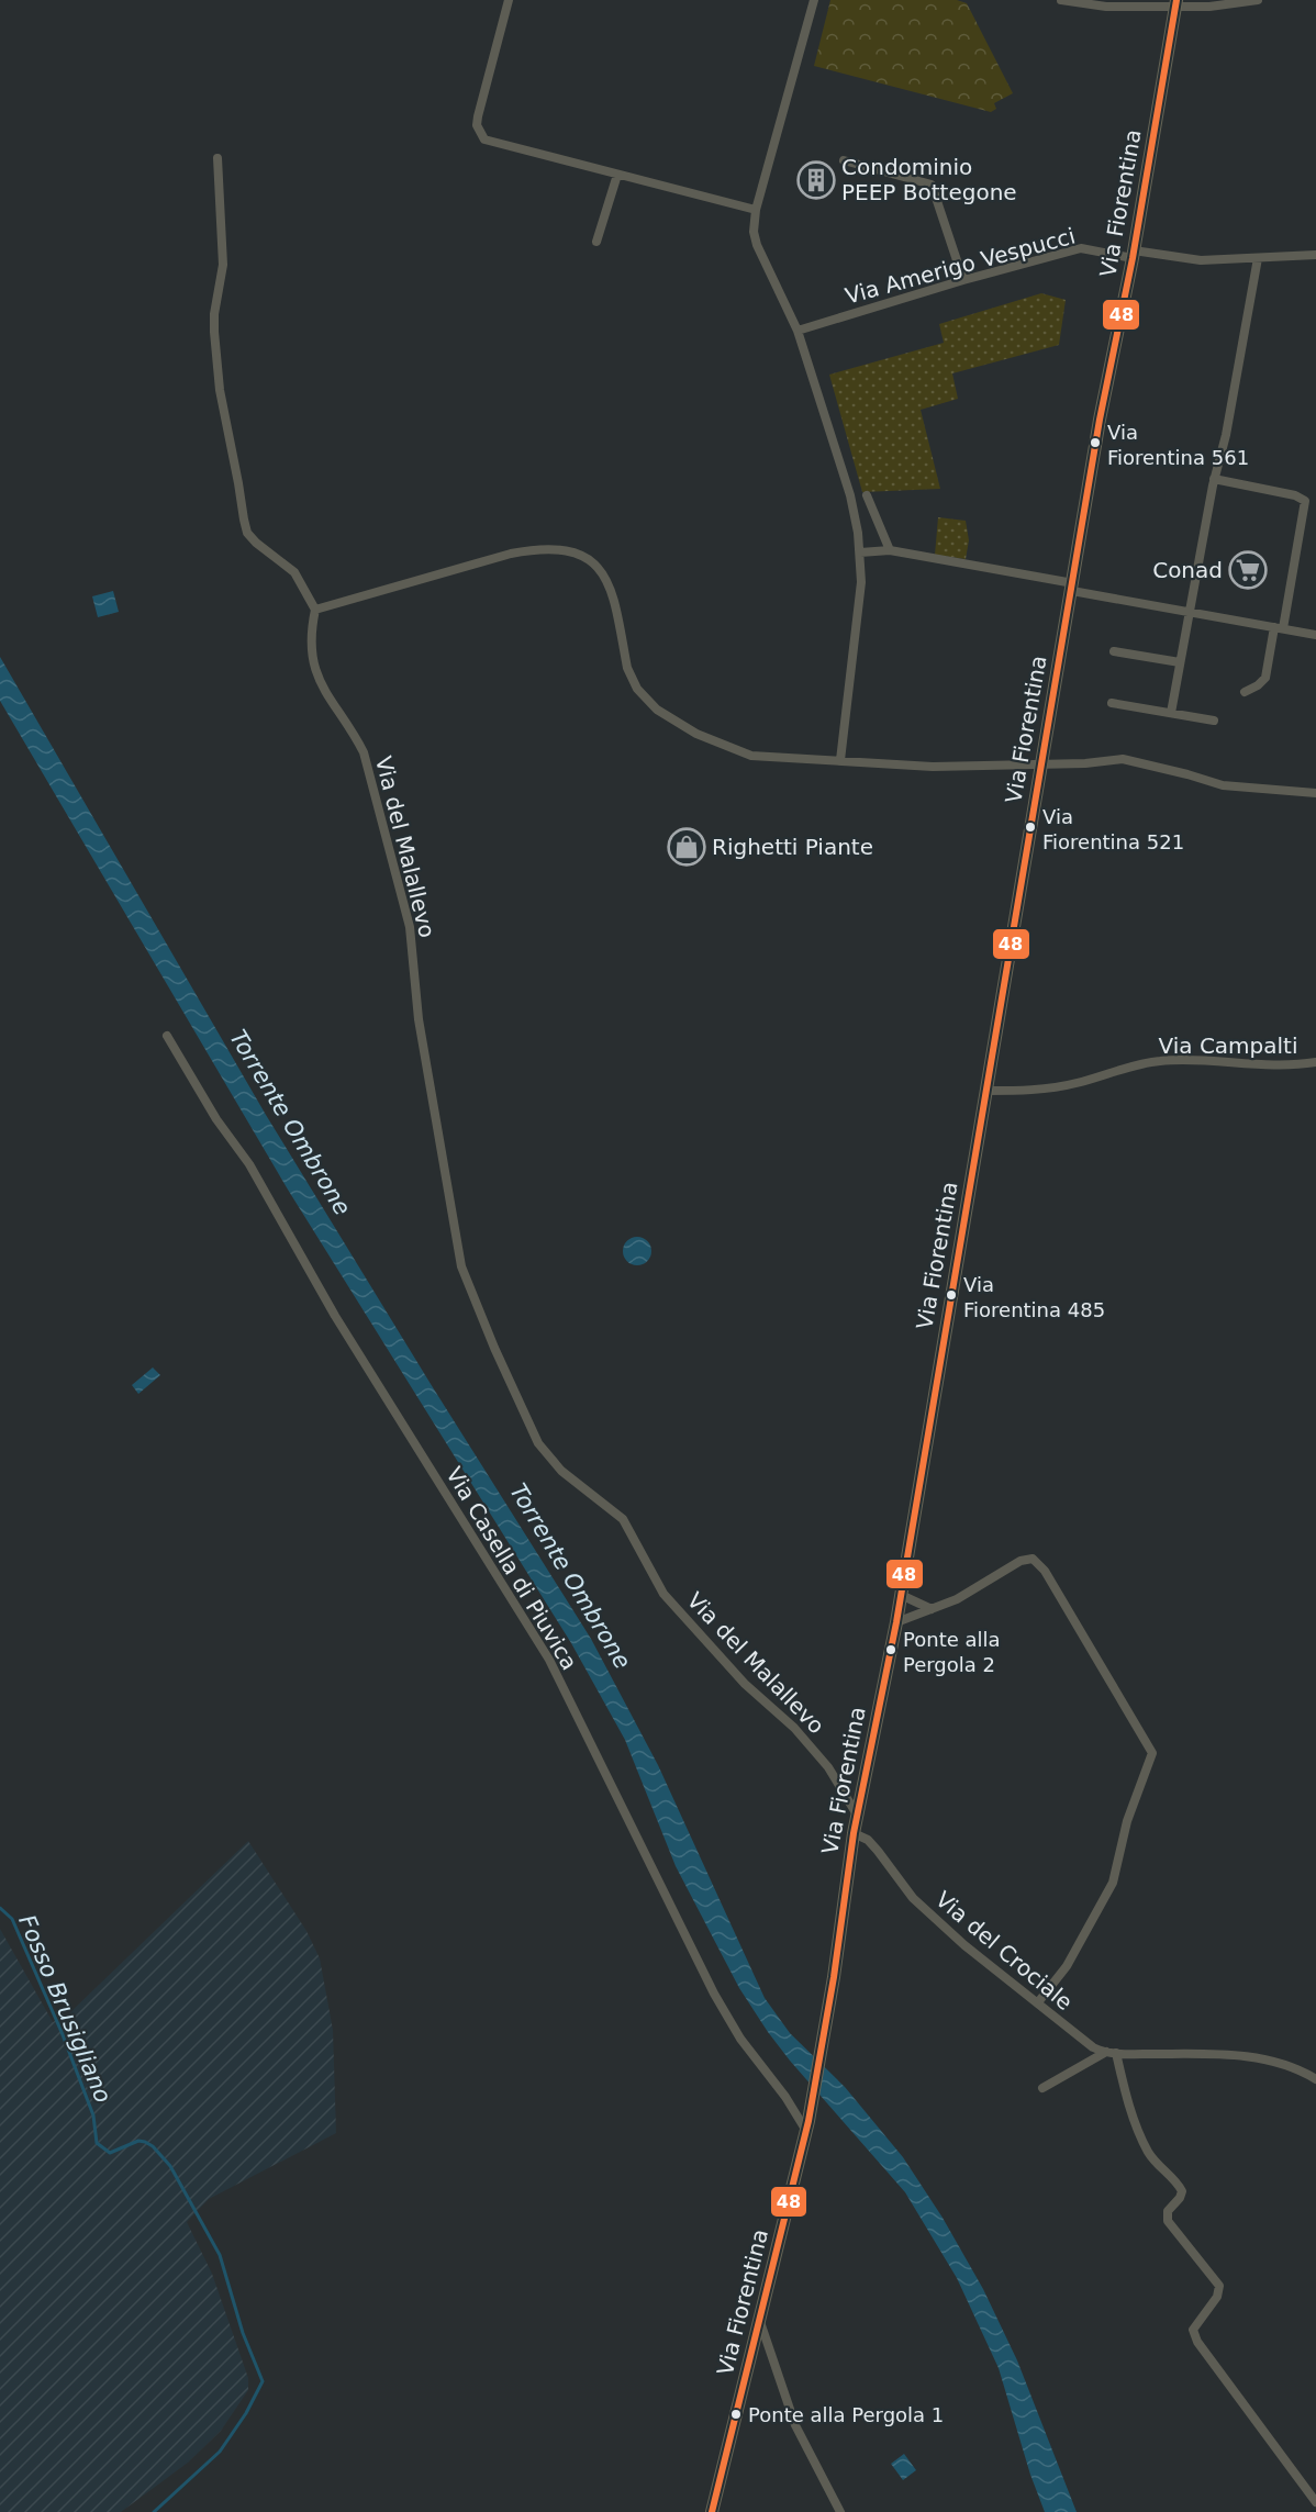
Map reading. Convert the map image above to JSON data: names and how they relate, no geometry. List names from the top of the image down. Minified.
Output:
{"streets":{"main road":["Via Fiorentina"],"street":["Via Amerigo Vespucci","Via del Malallevo","Via Campalti","Via Casella di Piuvica","Via del Crociale"]},"crossings":[["Via Fiorentina","Via Amerigo Vespucci"],["Via Fiorentina","Via del Malallevo"],["Via Fiorentina","Via Campalti"],["Via Fiorentina","Via Casella di Piuvica"],["Via Fiorentina","Via del Crociale"]],"water":["Torrente Ombrone","Fosso Brusigliano"],"places":{"building":["Condominio PEEP Bottegone"],"other":["Via Fiorentina 561","Via Fiorentina 521","Via Fiorentina 485","Ponte alla Pergola 2","Ponte alla Pergola 1"],"supermarket":["Conad"],"shop":["Righetti Piante"]},"lines":["transit line 48"]}
